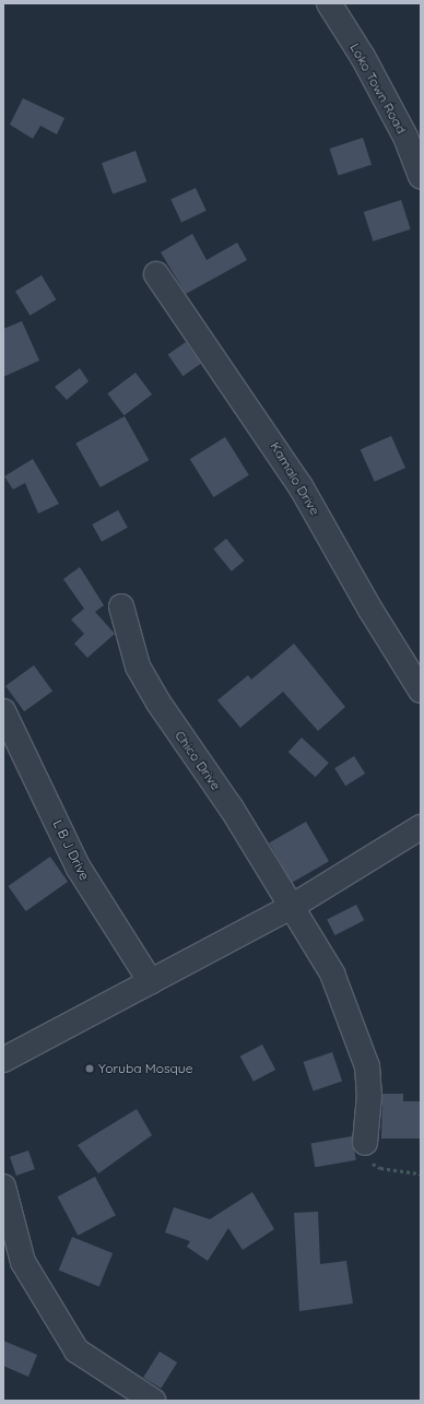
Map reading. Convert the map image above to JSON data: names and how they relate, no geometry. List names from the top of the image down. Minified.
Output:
{"streets":{"street":["Loko Town Road","Kamalo Drive","Chico Drive","L B J Drive"]},"places":["Yoruba Mosque"]}
